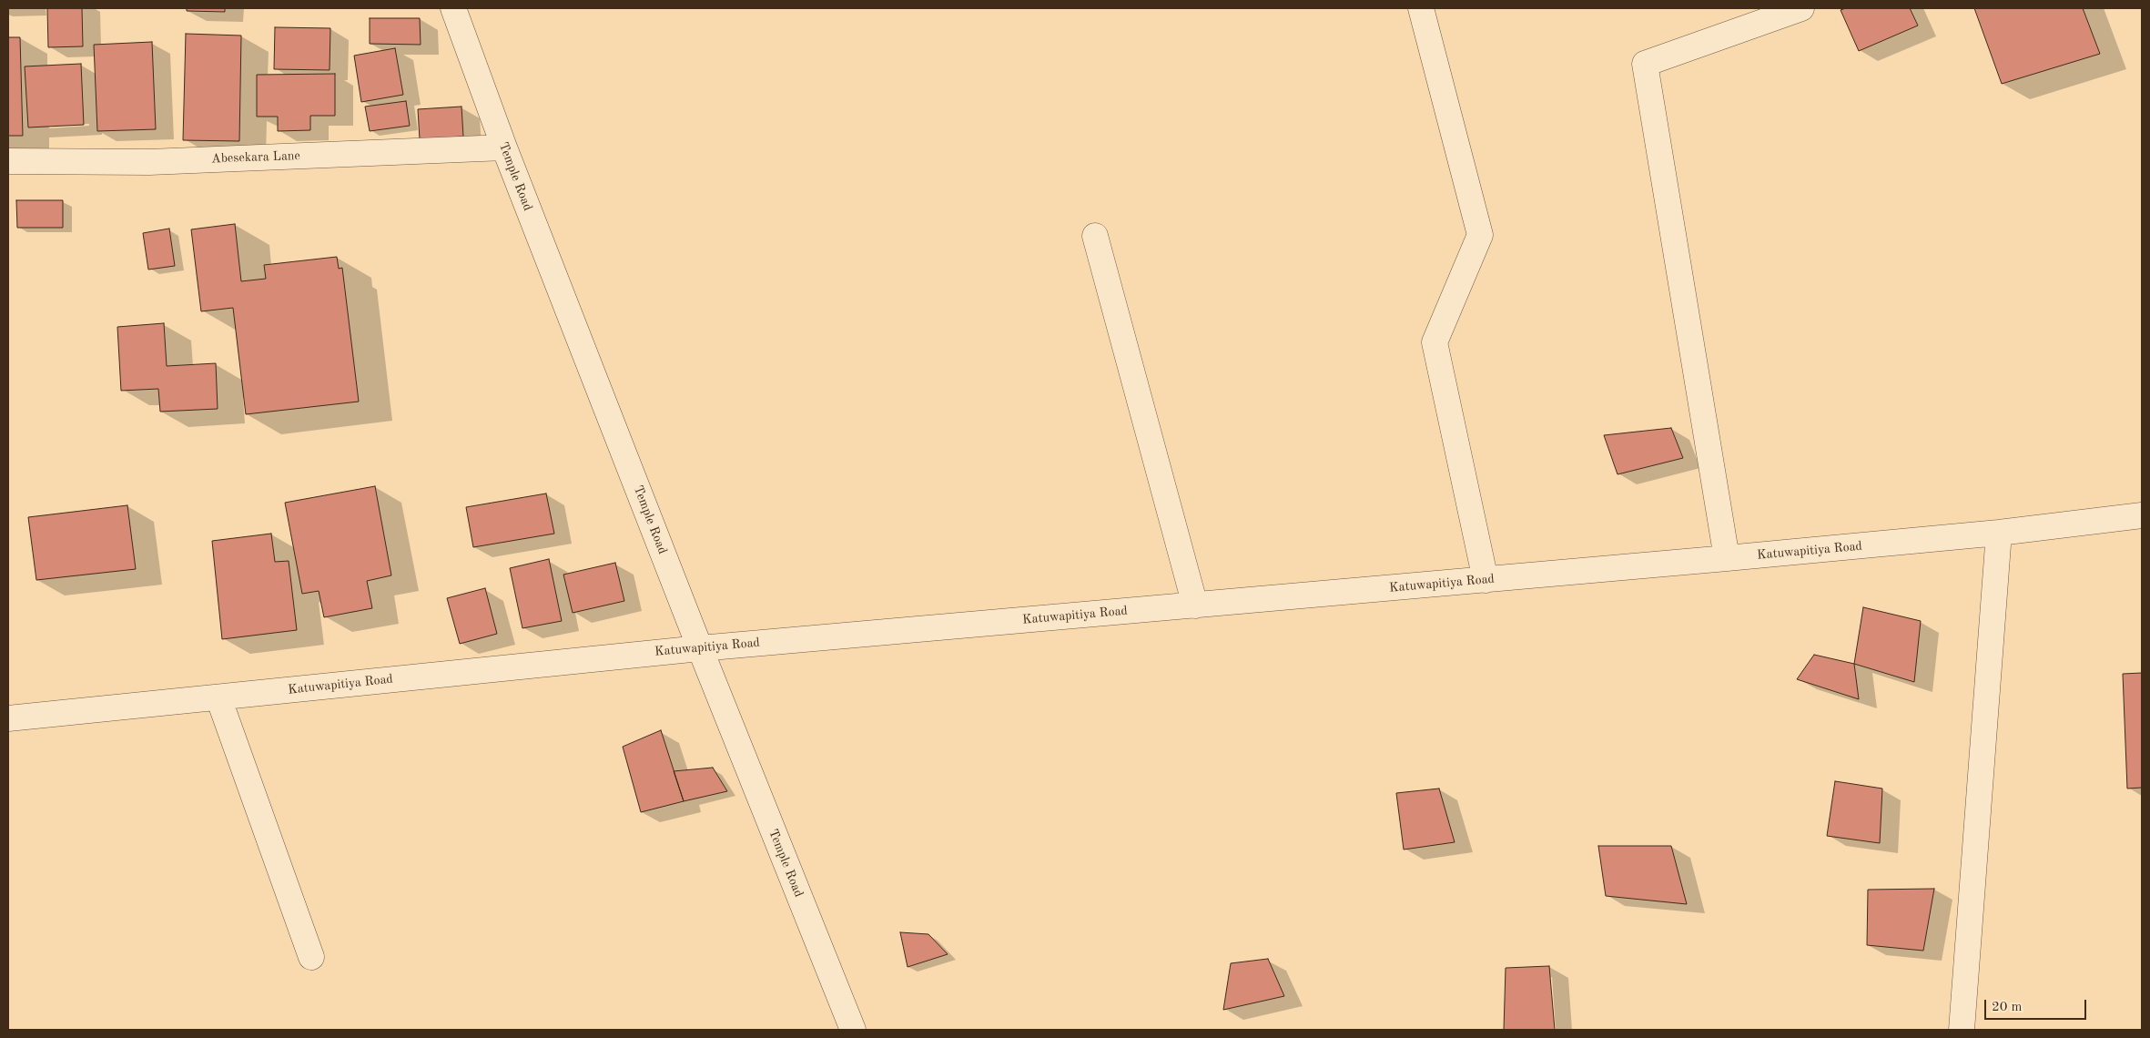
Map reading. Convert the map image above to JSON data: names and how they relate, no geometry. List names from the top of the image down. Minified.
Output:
{"streets":{"street":["Abesekara Lane","Temple Road","Katuwapitiya Road"]},"crossings":[["Abesekara Lane","Temple Road"],["Temple Road","Katuwapitiya Road"]],"scale_bar":"20 m"}
